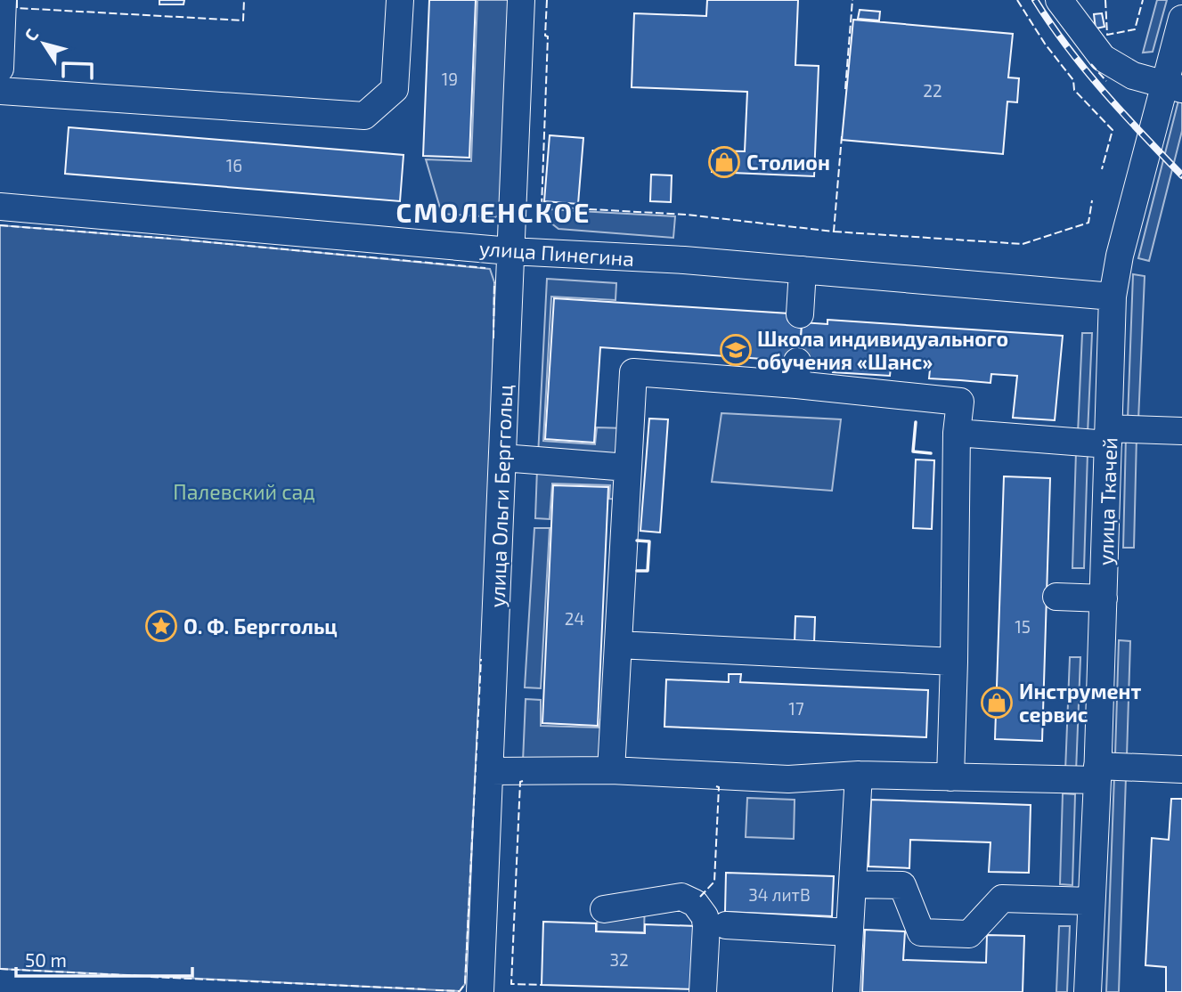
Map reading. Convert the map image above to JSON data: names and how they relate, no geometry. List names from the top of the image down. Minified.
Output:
{"streets":{"street":["улица Пинегина","улица Ольги Берггольц","улица Ткачей"]},"crossings":[["улица Пинегина","улица Ольги Берггольц"],["улица Пинегина","улица Ткачей"]],"districts":["СМОЛЕНСКОЕ"],"parks":["Палевский сад"],"places":{"shop":["Столион","Инструмент сервис"],"school or university":["Школа индивидуального обучения «Шанс»"],"place":["О. Ф. Берггольц"]},"house_numbers":["19","22","16","24","15","17","34 литВ","32"],"scale_bar":"50 m","north":"top left"}
